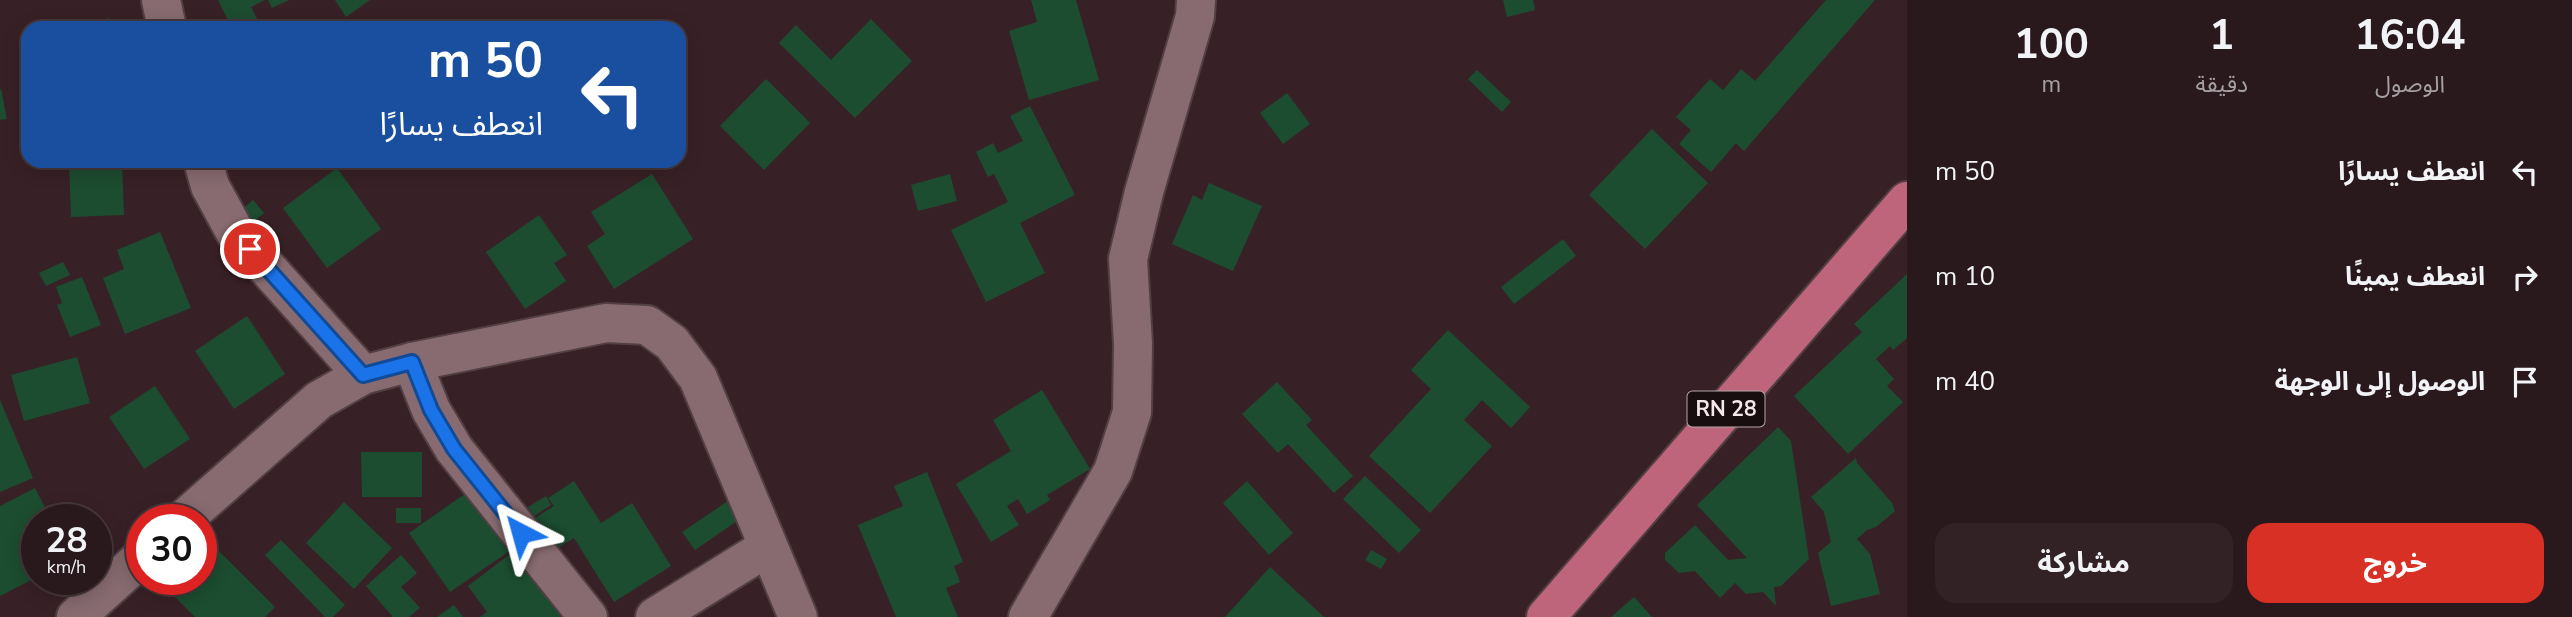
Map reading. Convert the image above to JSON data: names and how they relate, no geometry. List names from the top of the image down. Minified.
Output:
{"streets":{"main road":["RN 28"]},"page":{"eta":["16:04","الوصول","1","دقيقة","100","m"],"turn":["50 m","انعطف يسارًا"],"list":[{"name":"انعطف يسارًا","value":"50 m"},{"name":"انعطف يمينًا","value":"10 m"},{"name":"الوصول إلى الوجهة","value":"40 m"}],"speed":"28 km/h","limit":"30","buttons":["خروج","مشاركة"]}}
